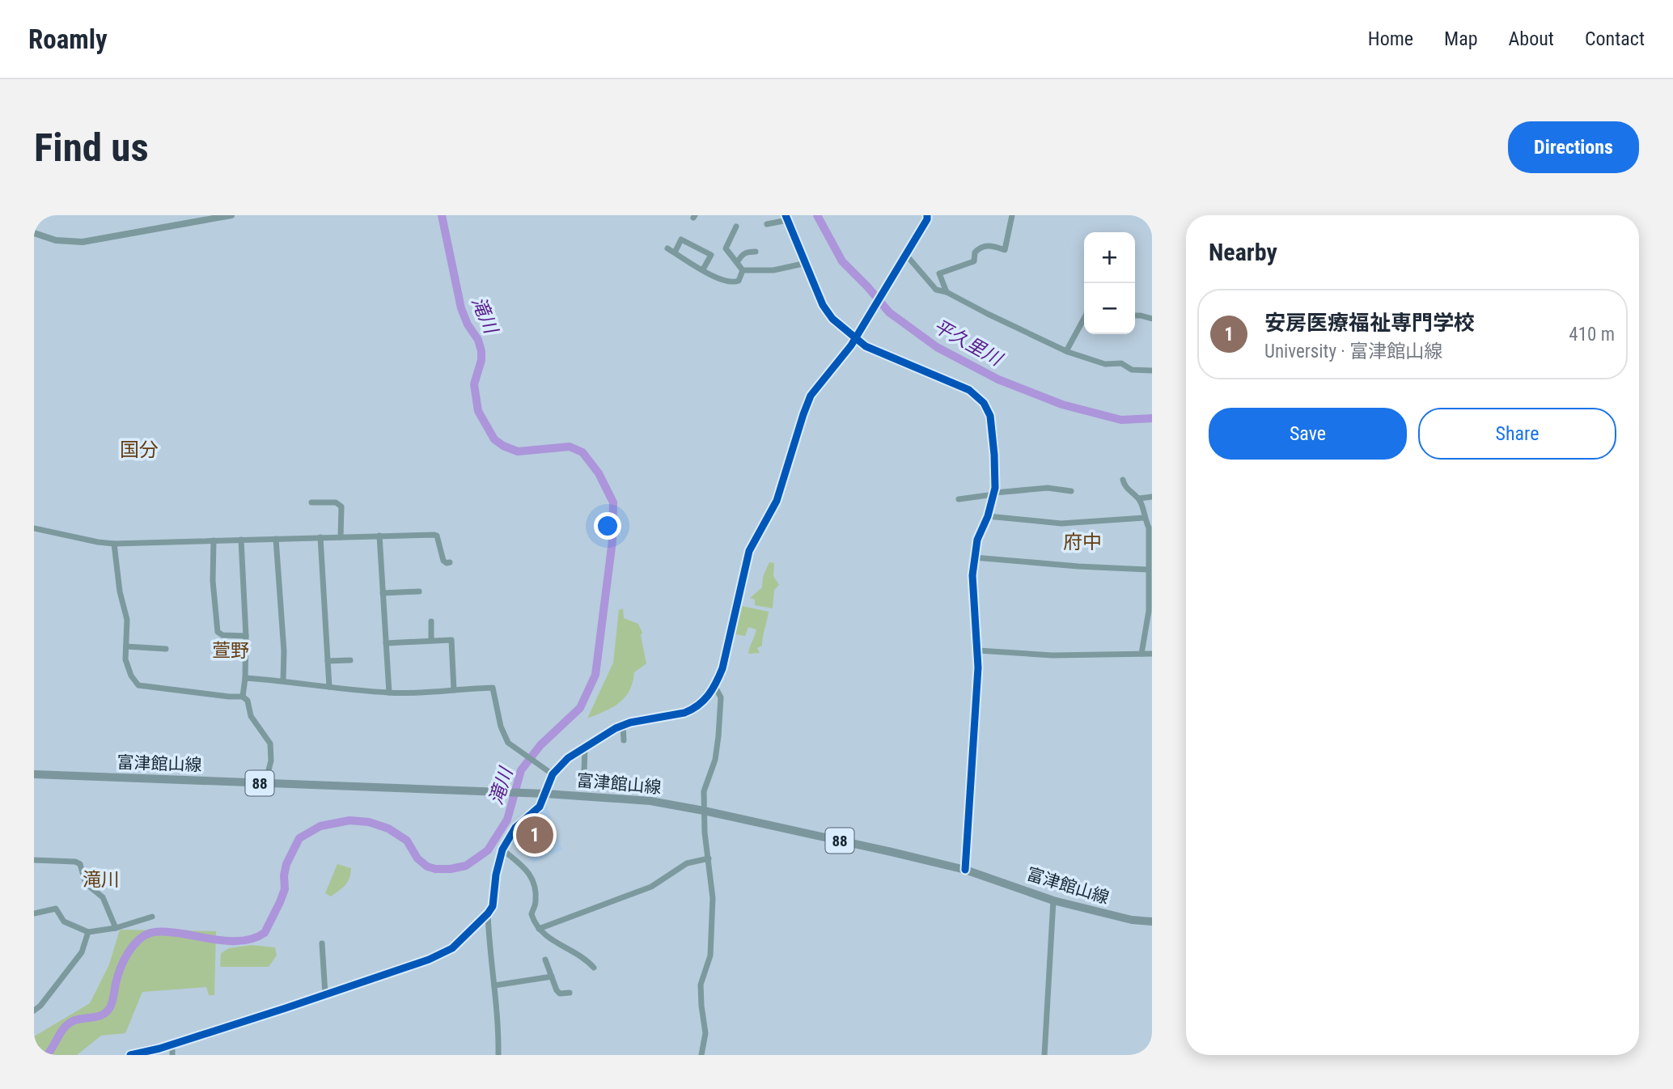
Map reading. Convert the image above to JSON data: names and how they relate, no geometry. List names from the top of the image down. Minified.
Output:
{"streets":{"main road":["富津館山線","88"]},"districts":["国分","府中","萱野","滝川"],"water":["滝川","平久里川"],"page":{"header":"Roamly","nav":["Home","Map","About","Contact"],"buttons":["Directions",["Save","Share"]],"title":"Find us","heading":"Nearby","map_buttons":["+","−"],"list":[{"mark":"1","name":"安房医療福祉専門学校","note":"University · 富津館山線","value":"410 m"}],"pins":"1"}}
